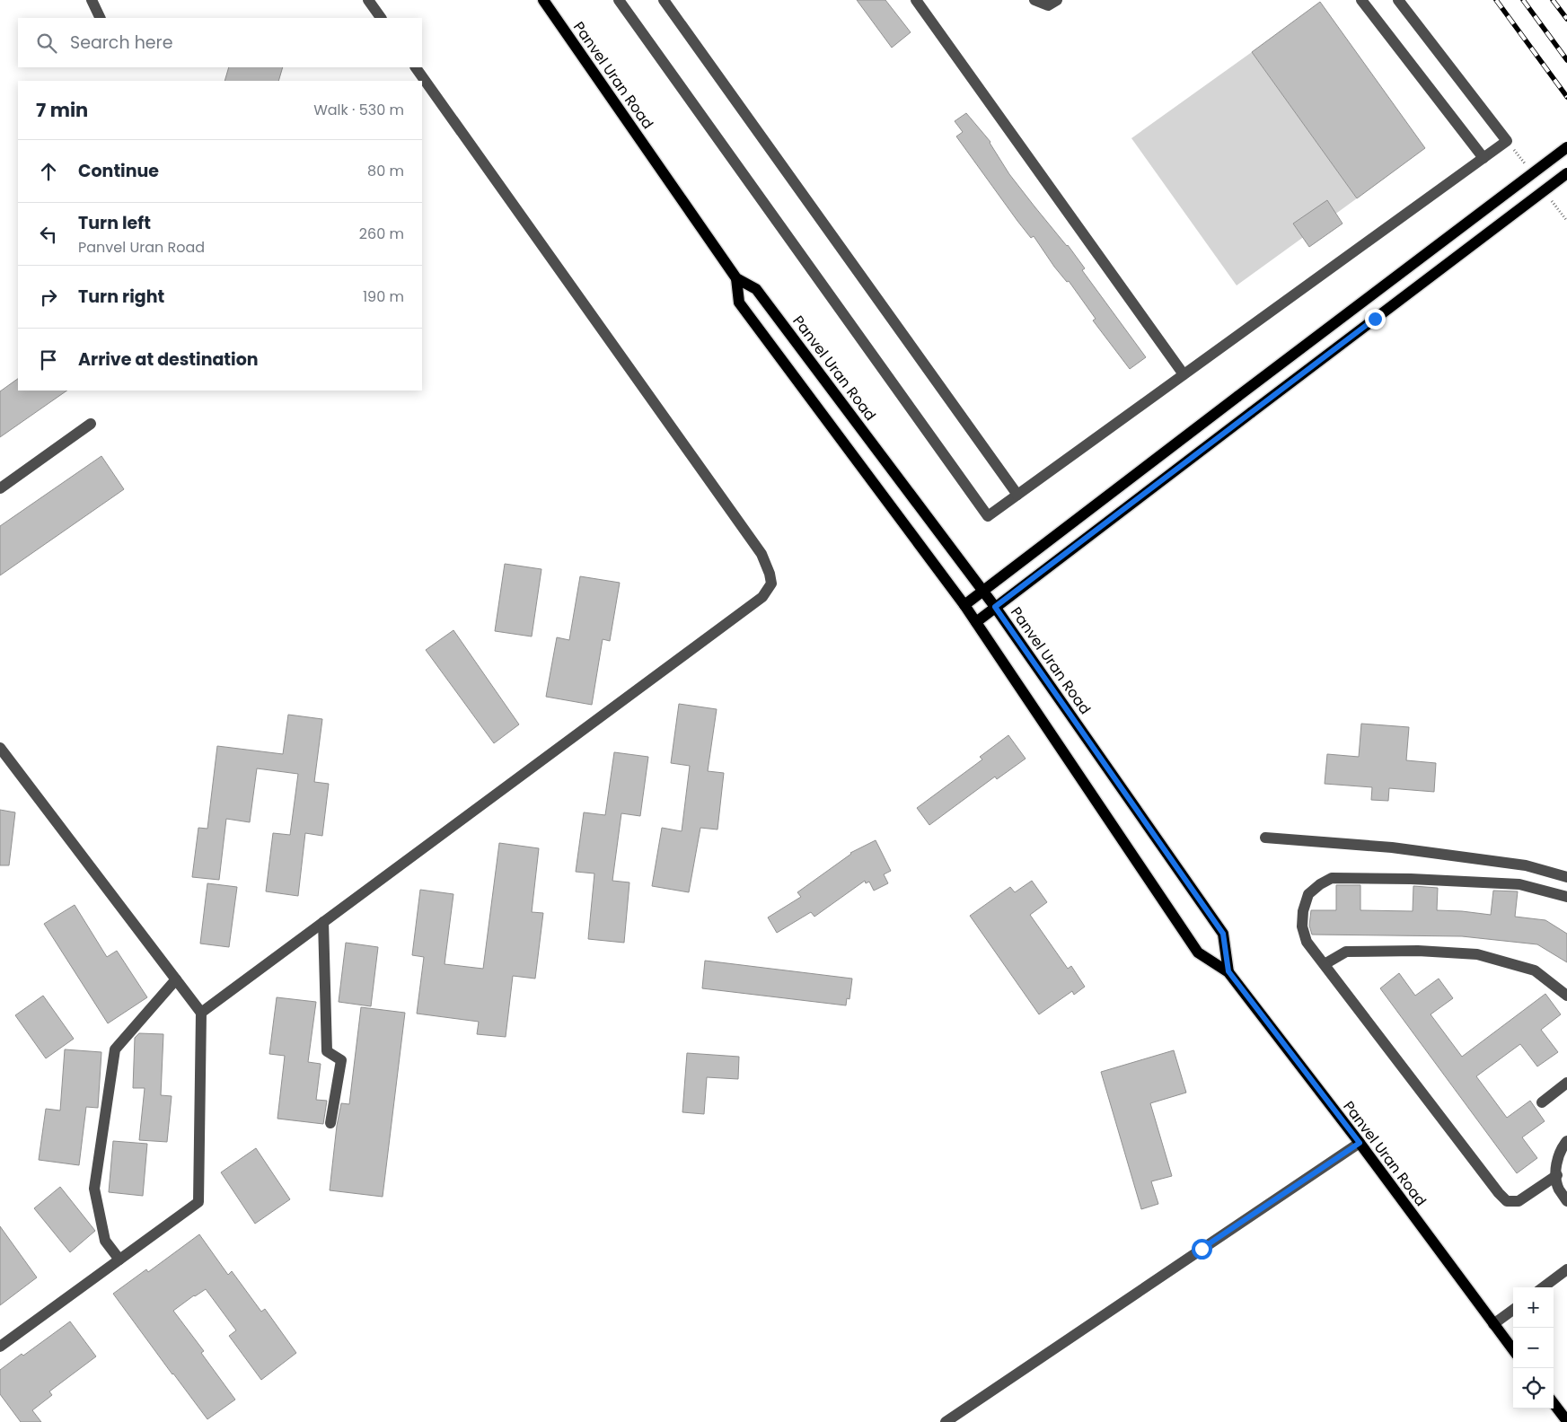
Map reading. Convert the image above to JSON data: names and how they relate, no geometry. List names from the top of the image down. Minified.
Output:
{"streets":{"main road":["Panvel Uran Road"]},"page":{"search":"Search here","heading":["7 min","Walk · 530 m"],"list":[["Continue","80 m"],["Turn left","Panvel Uran Road","260 m"],["Turn right","190 m"],"Arrive at destination"],"map_buttons":["+","−"]}}
